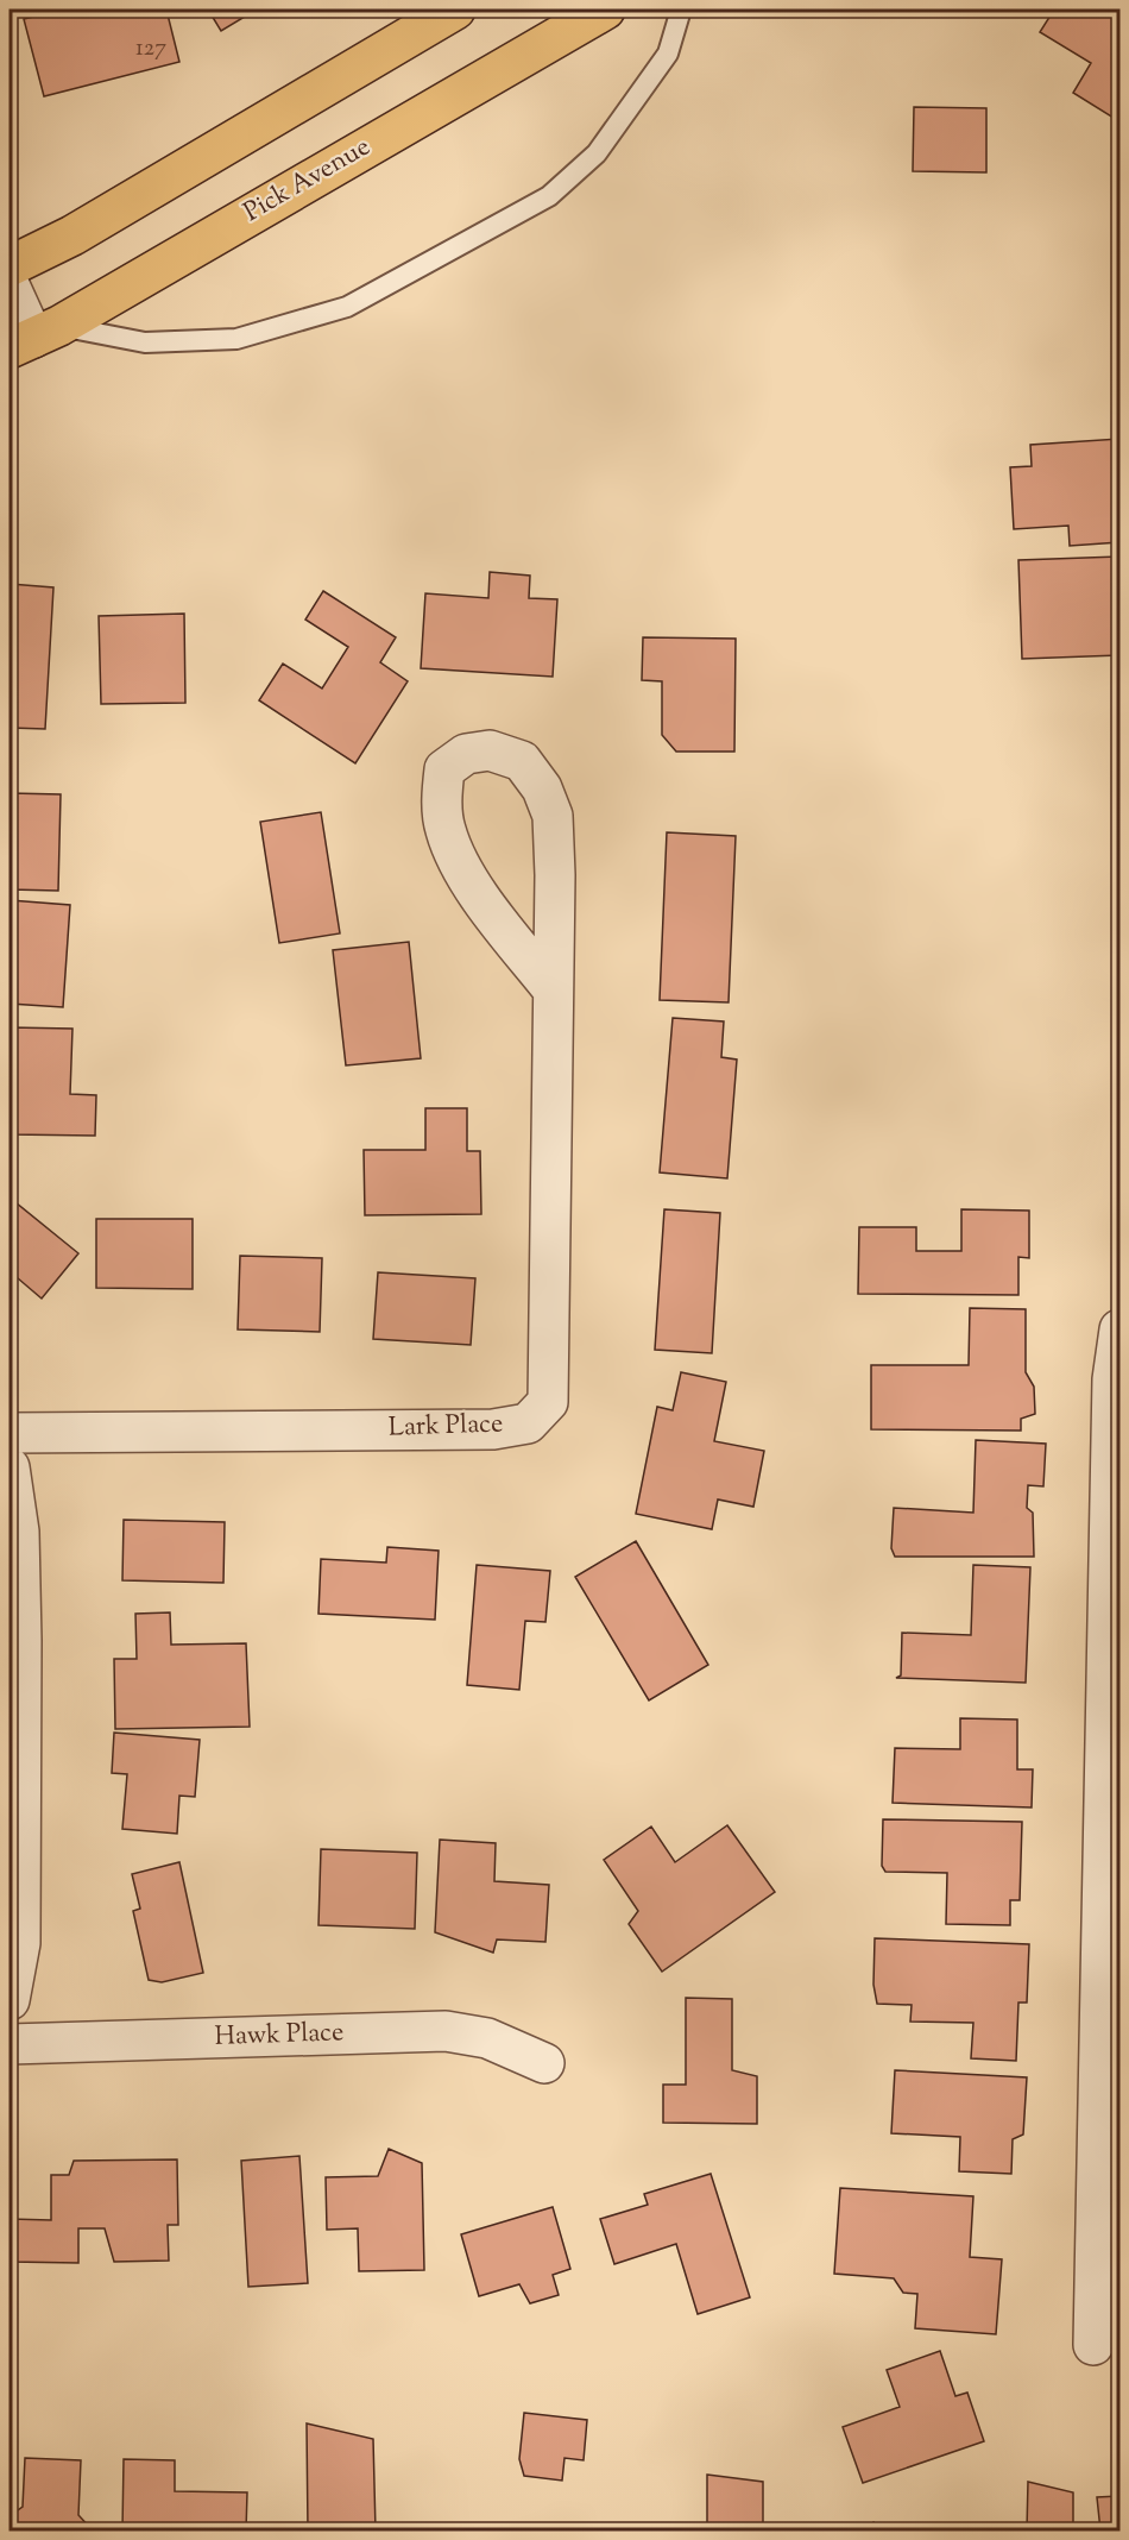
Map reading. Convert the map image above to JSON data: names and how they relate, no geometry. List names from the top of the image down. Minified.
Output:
{"streets":{"main road":["Pick Avenue"],"street":["Lark Place","Hawk Place"]},"house_numbers":["127"]}
